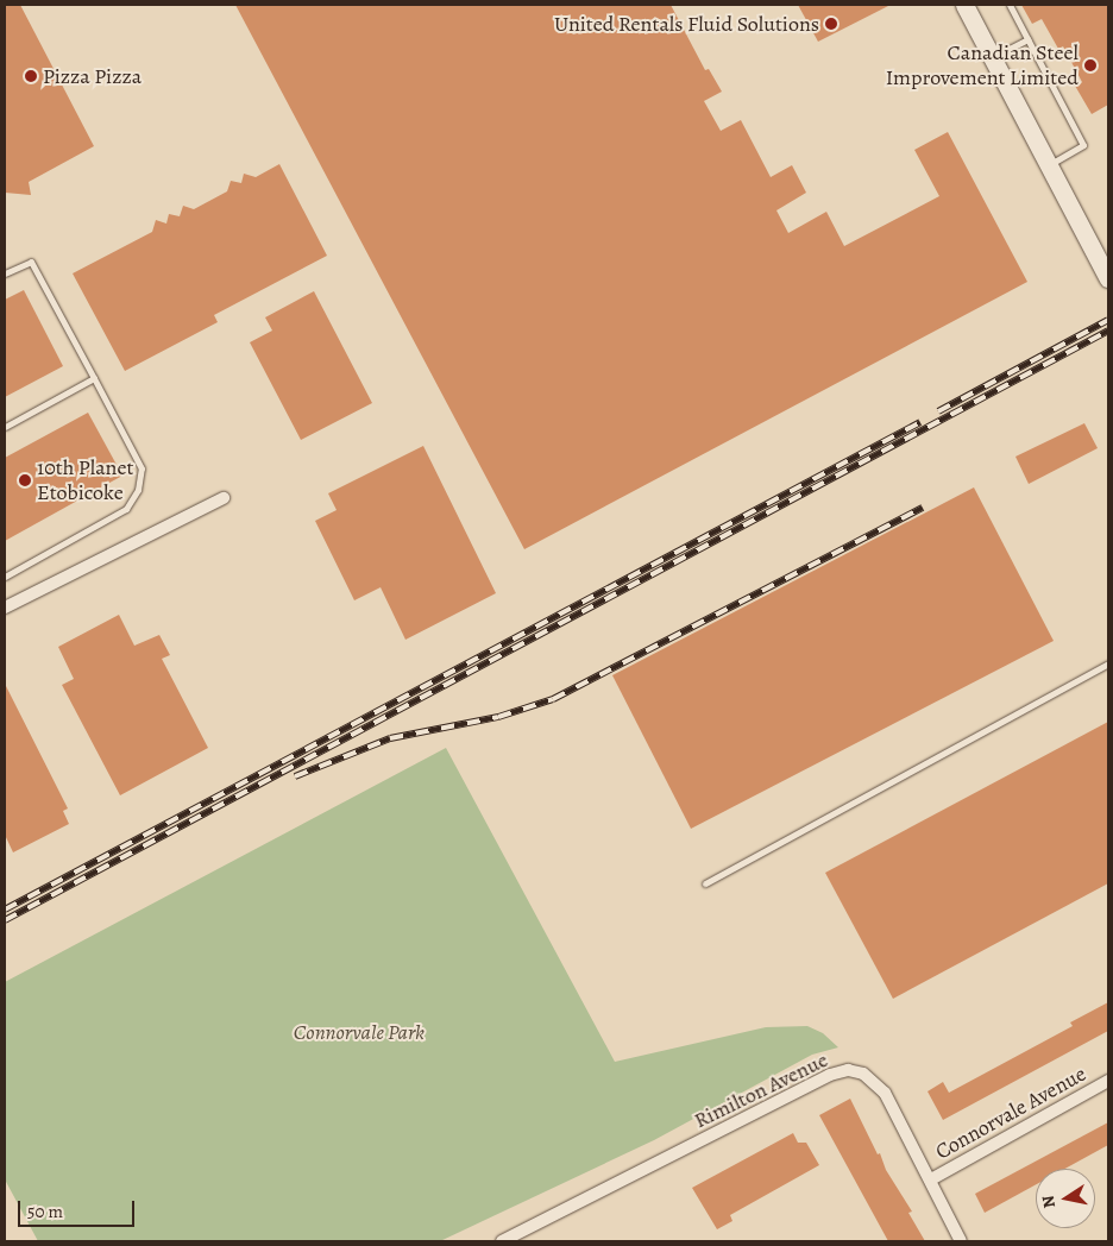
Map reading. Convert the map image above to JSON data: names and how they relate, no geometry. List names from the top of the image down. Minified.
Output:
{"streets":{"street":["Rimilton Avenue","Connorvale Avenue"]},"crossings":[["Rimilton Avenue","Connorvale Avenue"]],"parks":["Connorvale Park"],"places":["United Rentals Fluid Solutions","Canadian Steel Improvement Limited","Pizza Pizza","10th Planet Etobicoke"],"scale_bar":"50 m","north":"left"}
